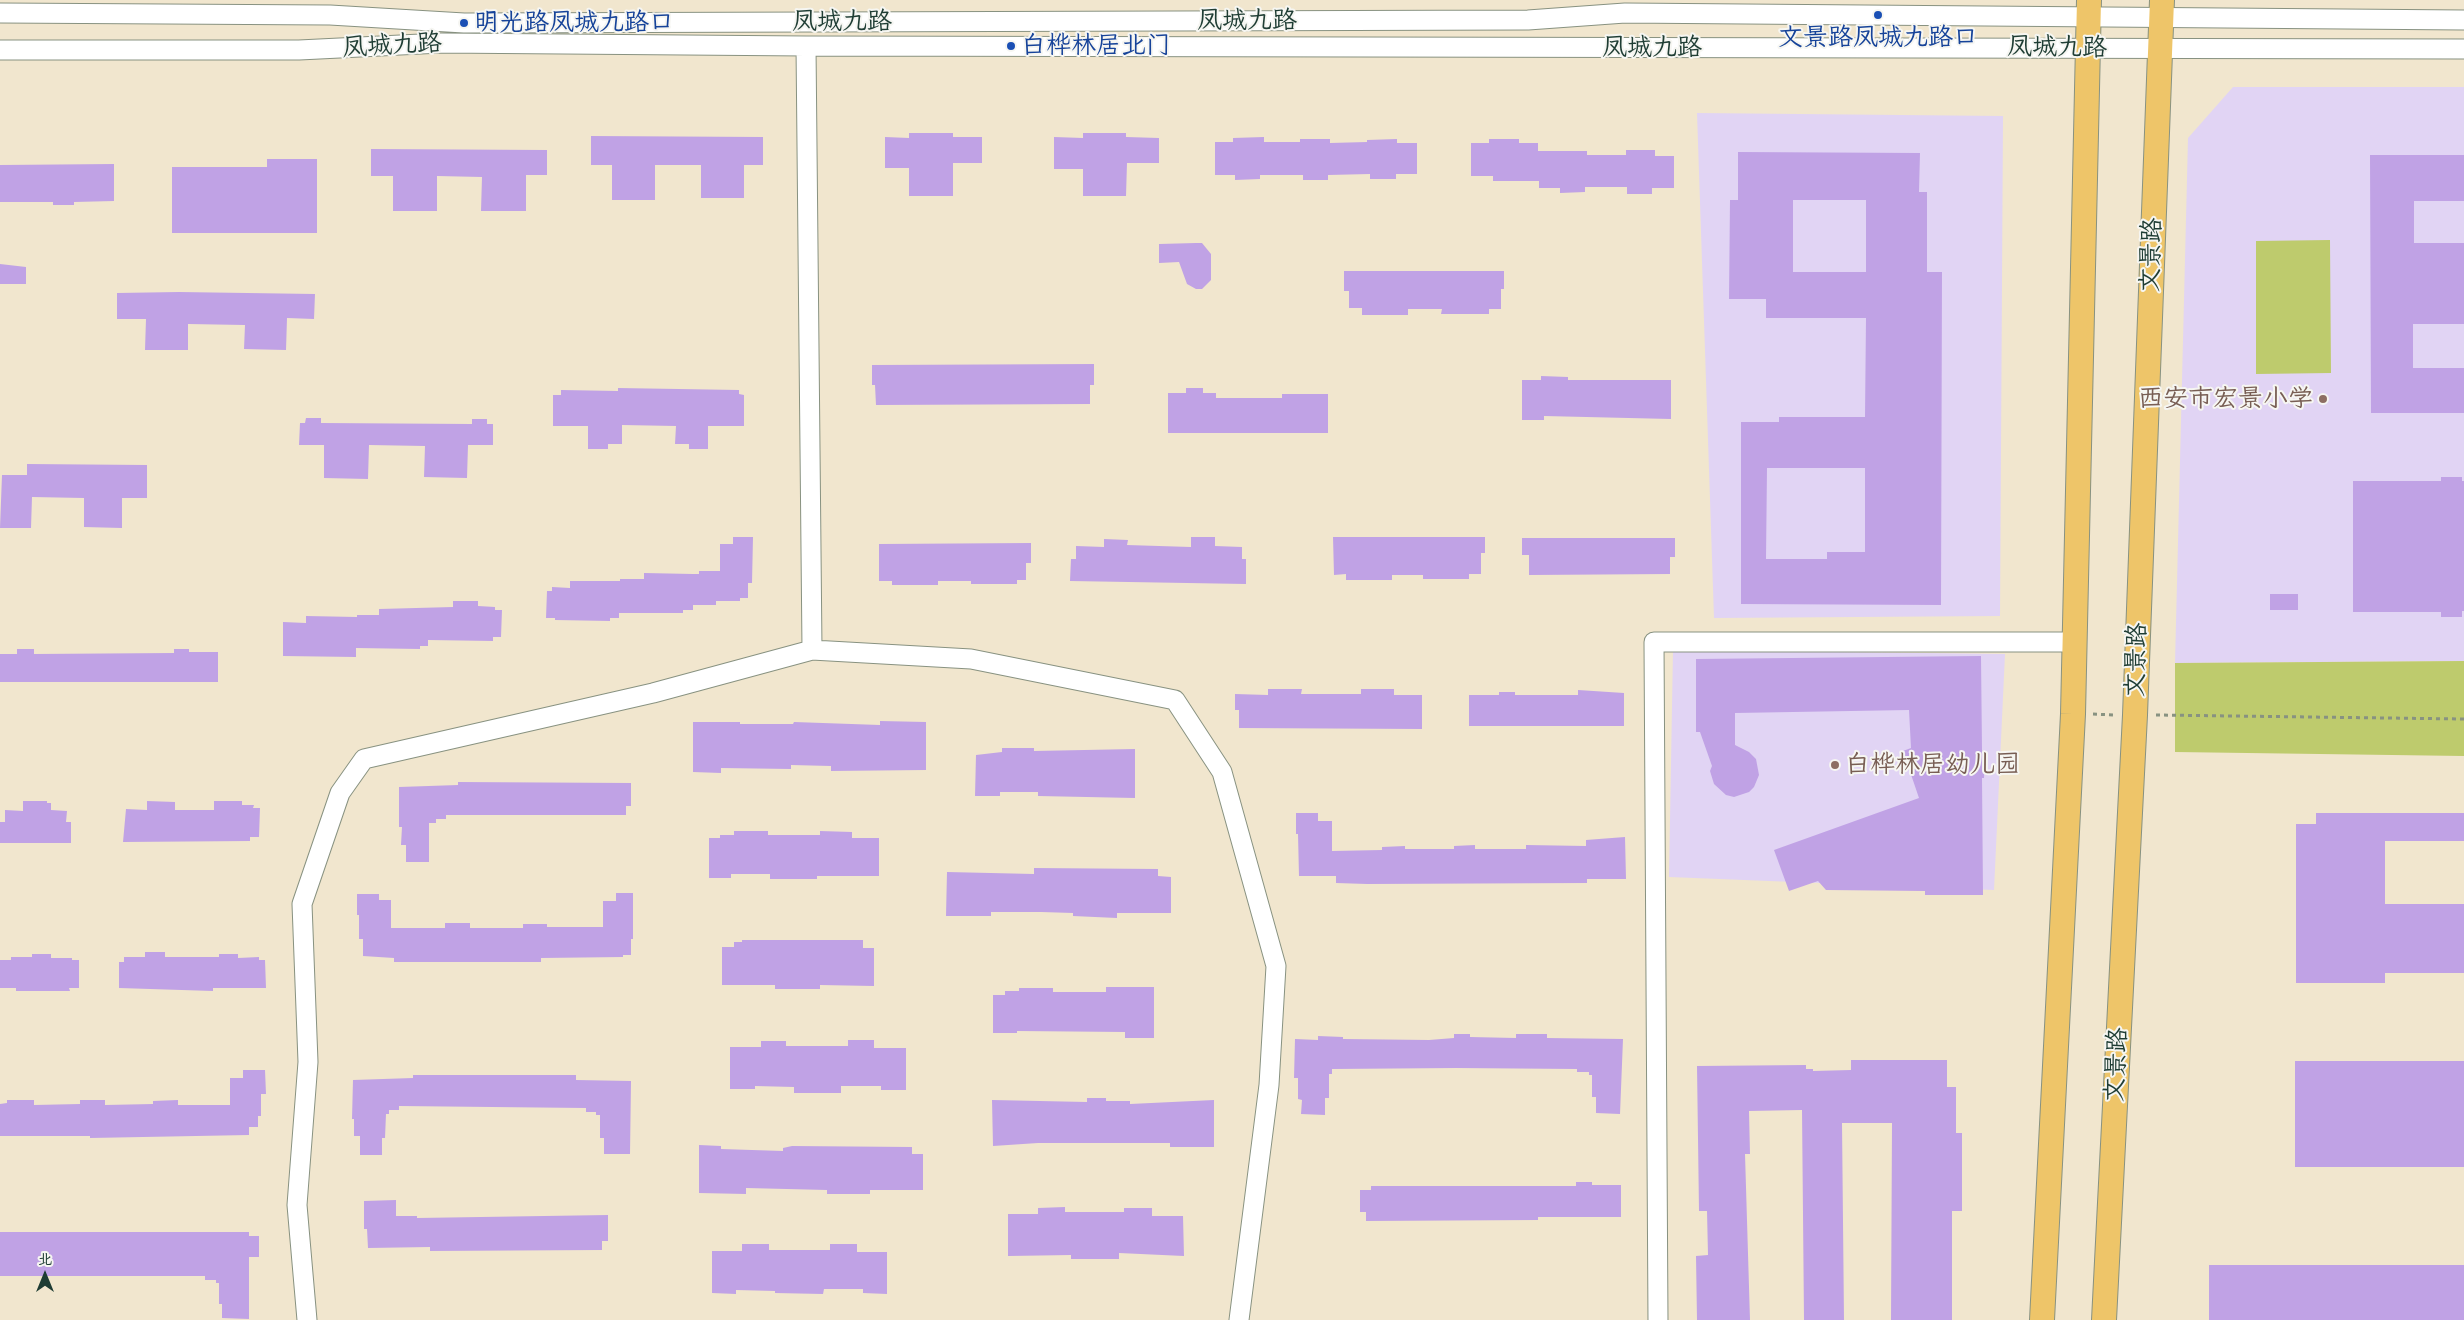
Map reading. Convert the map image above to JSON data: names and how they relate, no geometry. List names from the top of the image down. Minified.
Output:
{"streets":{"main road":["文景路"],"street":["凤城九路"]},"crossings":[["凤城九路","文景路"]],"places":["文景路凤城九路口","明光路凤城九路口","白桦林居北门","西安市宏景小学","白桦林居幼儿园"],"north":"top"}
